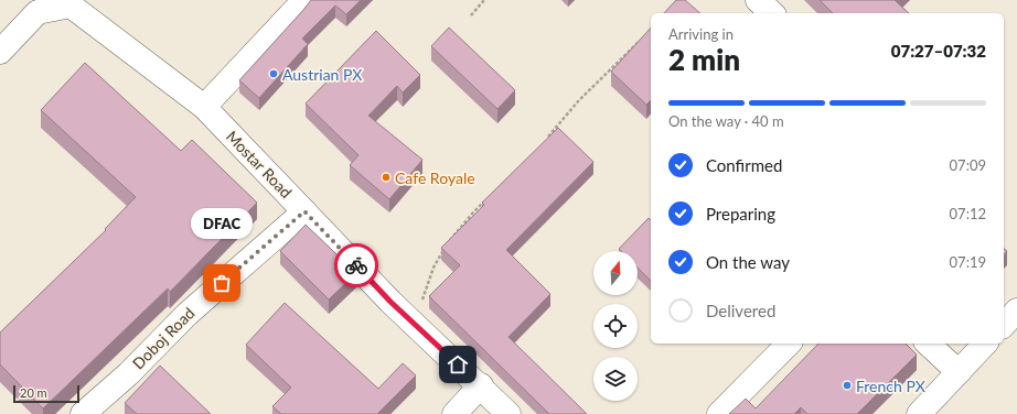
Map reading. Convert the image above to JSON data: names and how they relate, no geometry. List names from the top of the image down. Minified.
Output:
{"streets":{"lane":["Mostar Road","Doboj Road"]},"crossings":[["Mostar Road","Doboj Road"]],"places":["Austrian PX","Cafe Royale","DFAC","French PX"],"scale_bar":"20 m","north":"top","page":{"heading":["2 min","Arriving in","07:27–07:32"],"bar":"On the way · 40 m","list":[["Confirmed","07:09"],["Preparing","07:12"],["On the way","07:19"],"Delivered"],"bubble":"DFAC","scale":"20 m"}}
